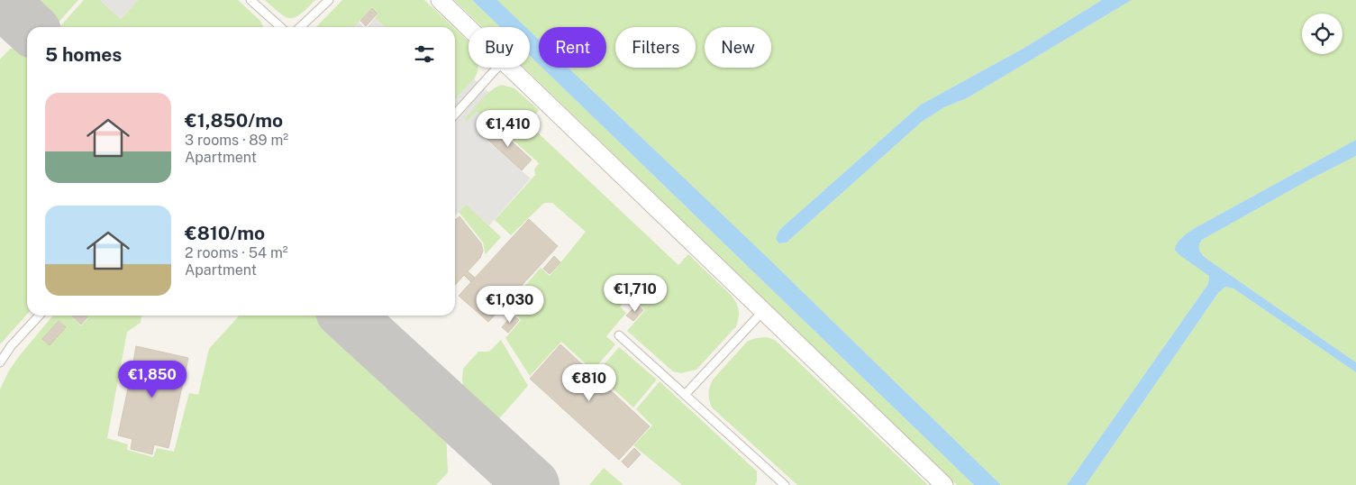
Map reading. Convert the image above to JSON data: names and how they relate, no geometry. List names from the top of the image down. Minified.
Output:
{"page":{"chip":["Buy","Rent","Filters","New"],"heading":"5 homes","list":[{"name":"€1,850/mo","note":"3 rooms · 89 m² · Apartment"},{"name":"€810/mo","note":"2 rooms · 54 m² · Apartment"}],"price":["€1,410","€1,710","€1,030","€1,850","€810"]}}
